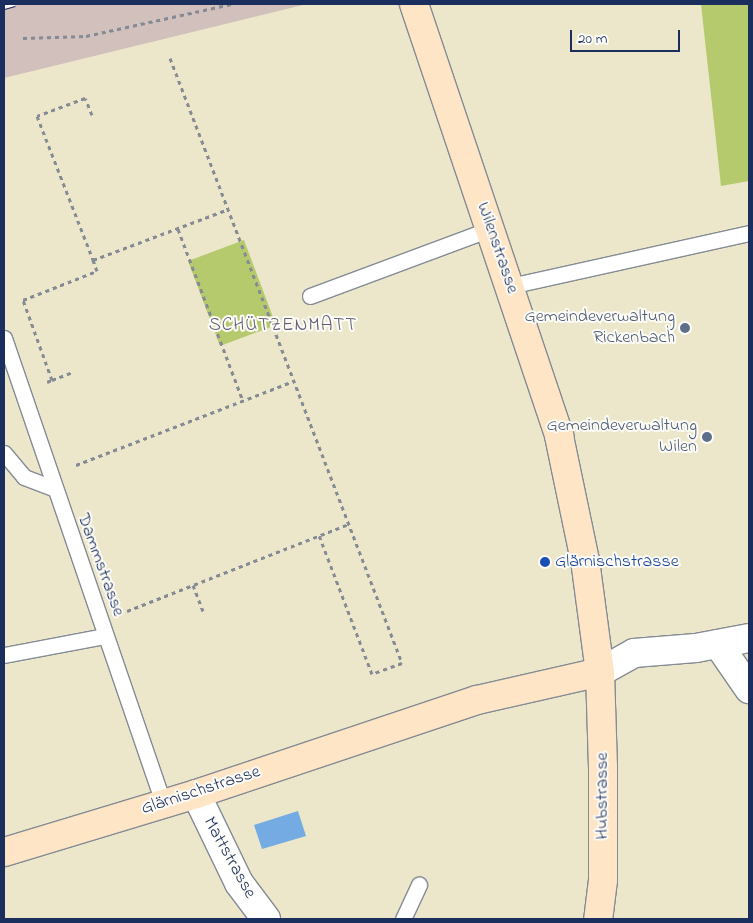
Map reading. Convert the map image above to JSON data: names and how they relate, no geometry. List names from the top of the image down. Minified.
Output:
{"streets":{"street":["Wilenstrasse","Glärnischstrasse","Hubstrasse","Mattstrasse"],"lane":["Dammstrasse"]},"crossings":[["Wilenstrasse","Glärnischstrasse"],["Wilenstrasse","Hubstrasse"],["Dammstrasse","Glärnischstrasse"],["Glärnischstrasse","Hubstrasse"],["Glärnischstrasse","Mattstrasse"]],"districts":["SCHÜTZENMATT"],"places":["Gemeindeverwaltung Rickenbach","Gemeindeverwaltung Wilen","Glärnischstrasse"],"scale_bar":"20 m"}
